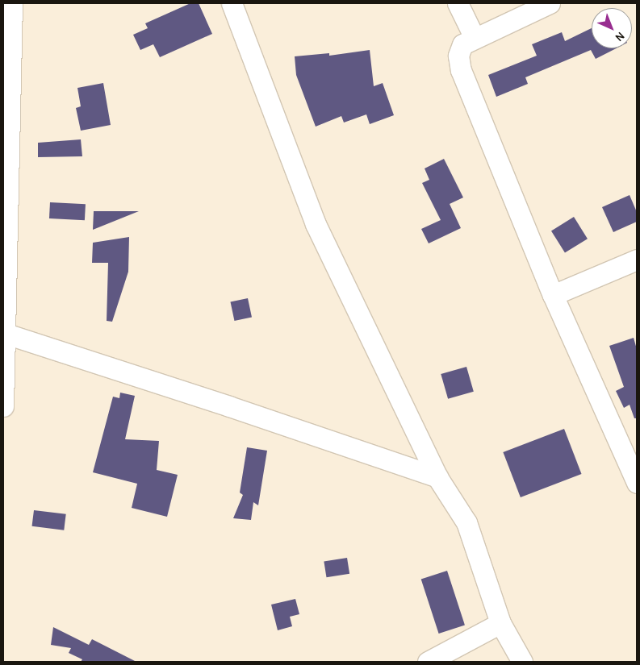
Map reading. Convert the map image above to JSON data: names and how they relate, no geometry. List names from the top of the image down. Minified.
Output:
{"north":"bottom right"}
